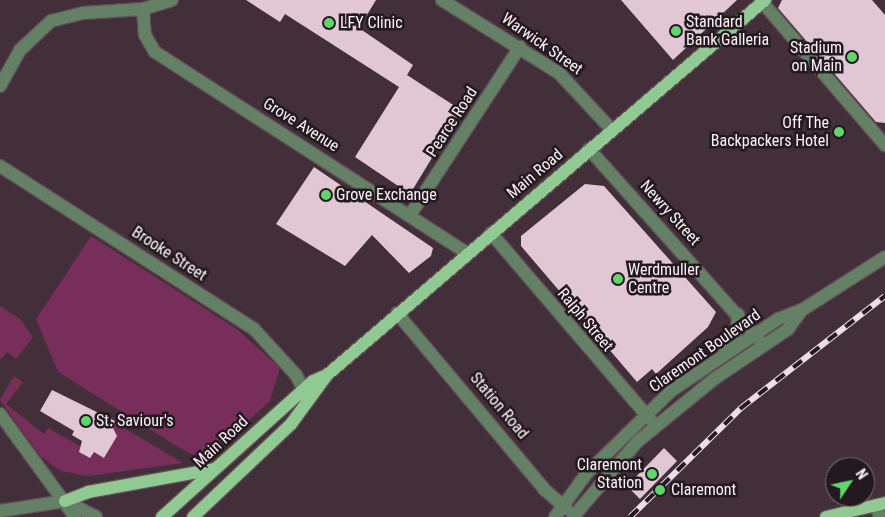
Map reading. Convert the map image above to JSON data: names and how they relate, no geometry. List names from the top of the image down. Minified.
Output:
{"streets":{"main road":["Main Road"],"street":["Warwick Street","Pearce Road","Grove Avenue","Newry Street","Brooke Street","Ralph Street","Claremont Boulevard","Station Road"]},"crossings":[["Warwick Street","Pearce Road"],["Warwick Street","Main Road"],["Pearce Road","Grove Avenue"],["Grove Avenue","Main Road"],["Main Road","Newry Street"],["Main Road","Brooke Street"],["Main Road","Ralph Street"],["Main Road","Station Road"],["Newry Street","Claremont Boulevard"],["Ralph Street","Claremont Boulevard"],["Claremont Boulevard","Station Road"]],"places":["LFY Clinic","Standard Bank Galleria","Stadium on Main","Off The Backpackers Hotel","Grove Exchange","Werdmuller Centre","St. Saviour's","Claremont Station","Claremont"],"north":"top right"}
